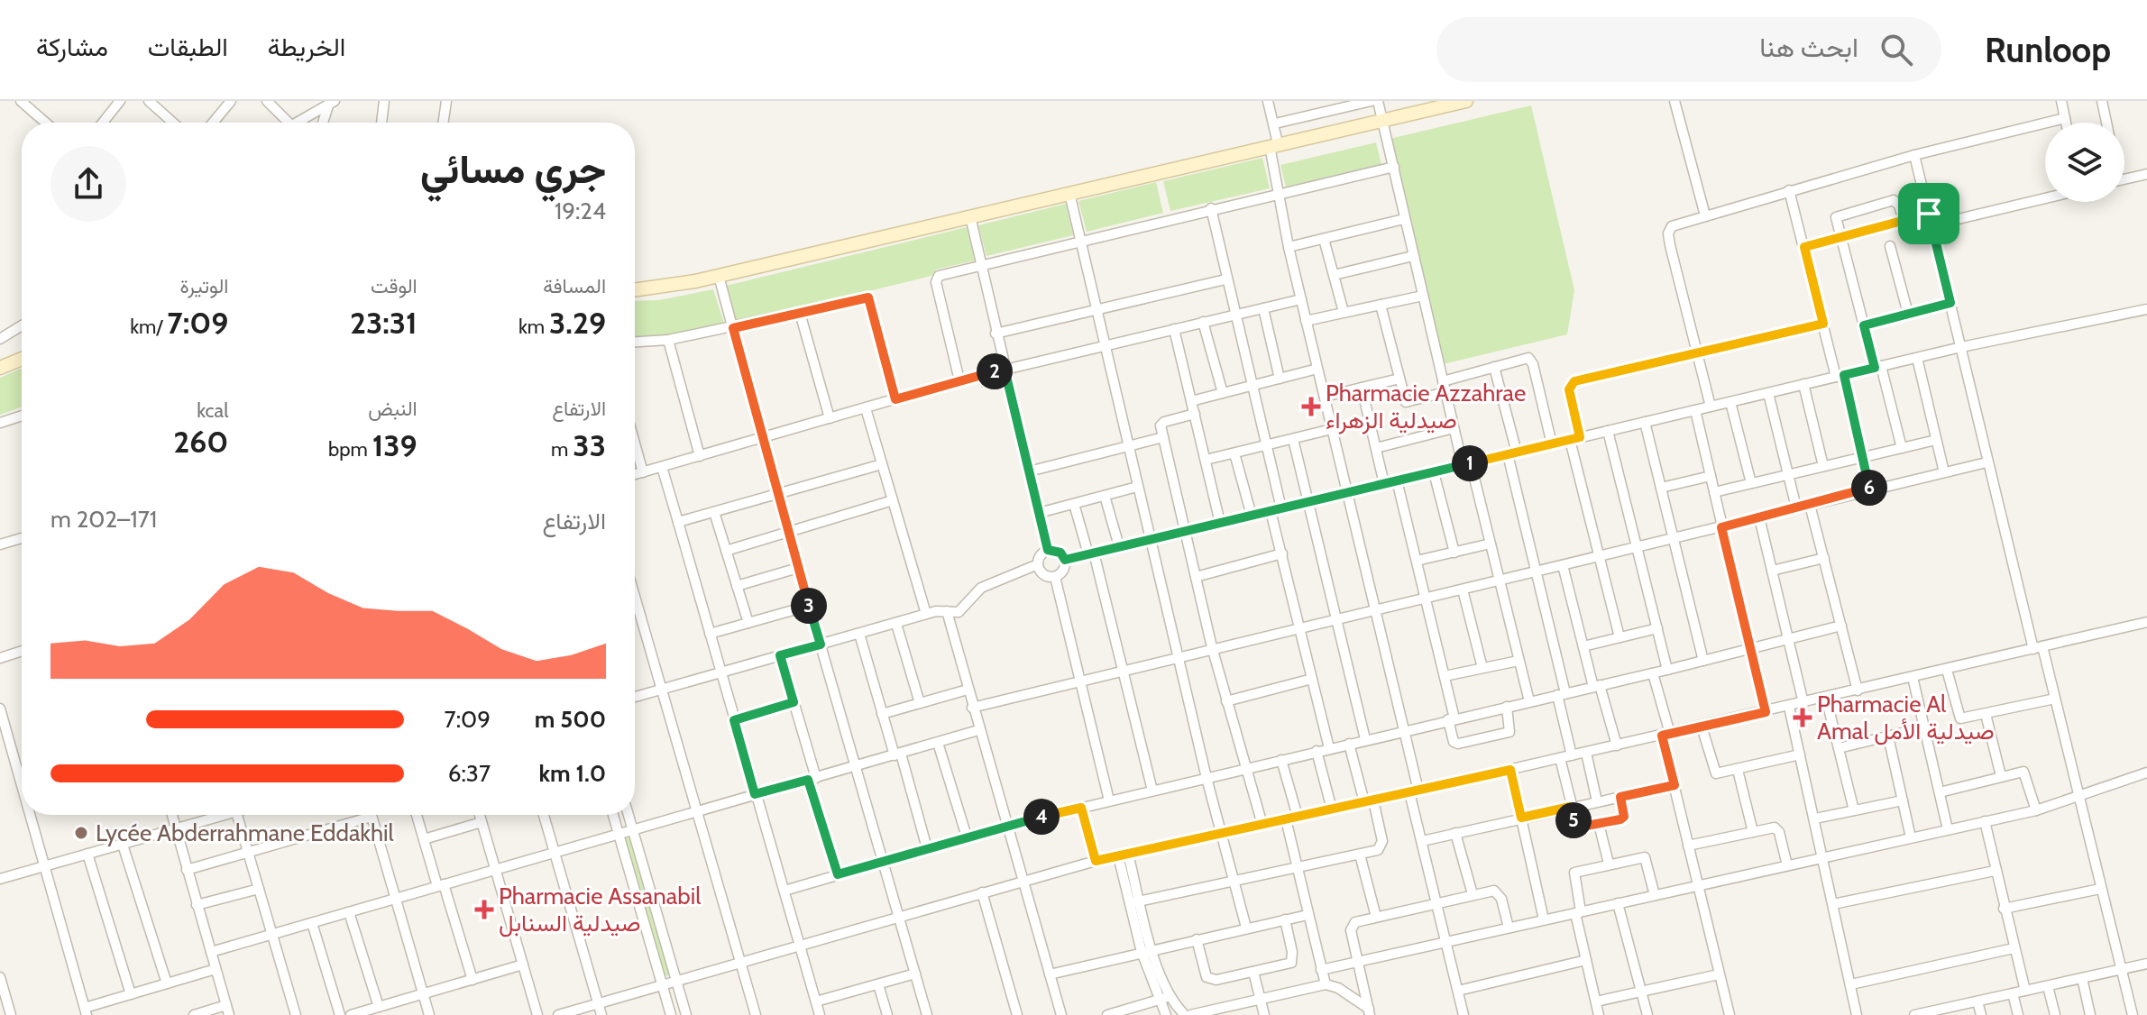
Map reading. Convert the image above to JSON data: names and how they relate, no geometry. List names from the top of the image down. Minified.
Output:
{"places":{"health":["Pharmacie Azzahrae صيدلية الزهراء","Pharmacie Al Amal صيدلية الأمل","Pharmacie Assanabil صيدلية السنابل"],"other":["Lycée Abderrahmane Eddakhil"]},"page":{"header":"Runloop","search":"ابحث هنا","nav":["الخريطة","الطبقات","مشاركة"],"heading":["جري مسائي","19:24"],"stats":[["المسافة","3.29 km"],["الوقت","23:31"],["الوتيرة","7:09 /km"],["الارتفاع","33 m"],["النبض","139 bpm"],["kcal","260"]],"pins":["2","1","6","3","4","5"],"chart":["الارتفاع","171–202 m"],"list":[{"name":"500 m","note":"7:09"},{"name":"1.0 km","note":"6:37"}]}}
